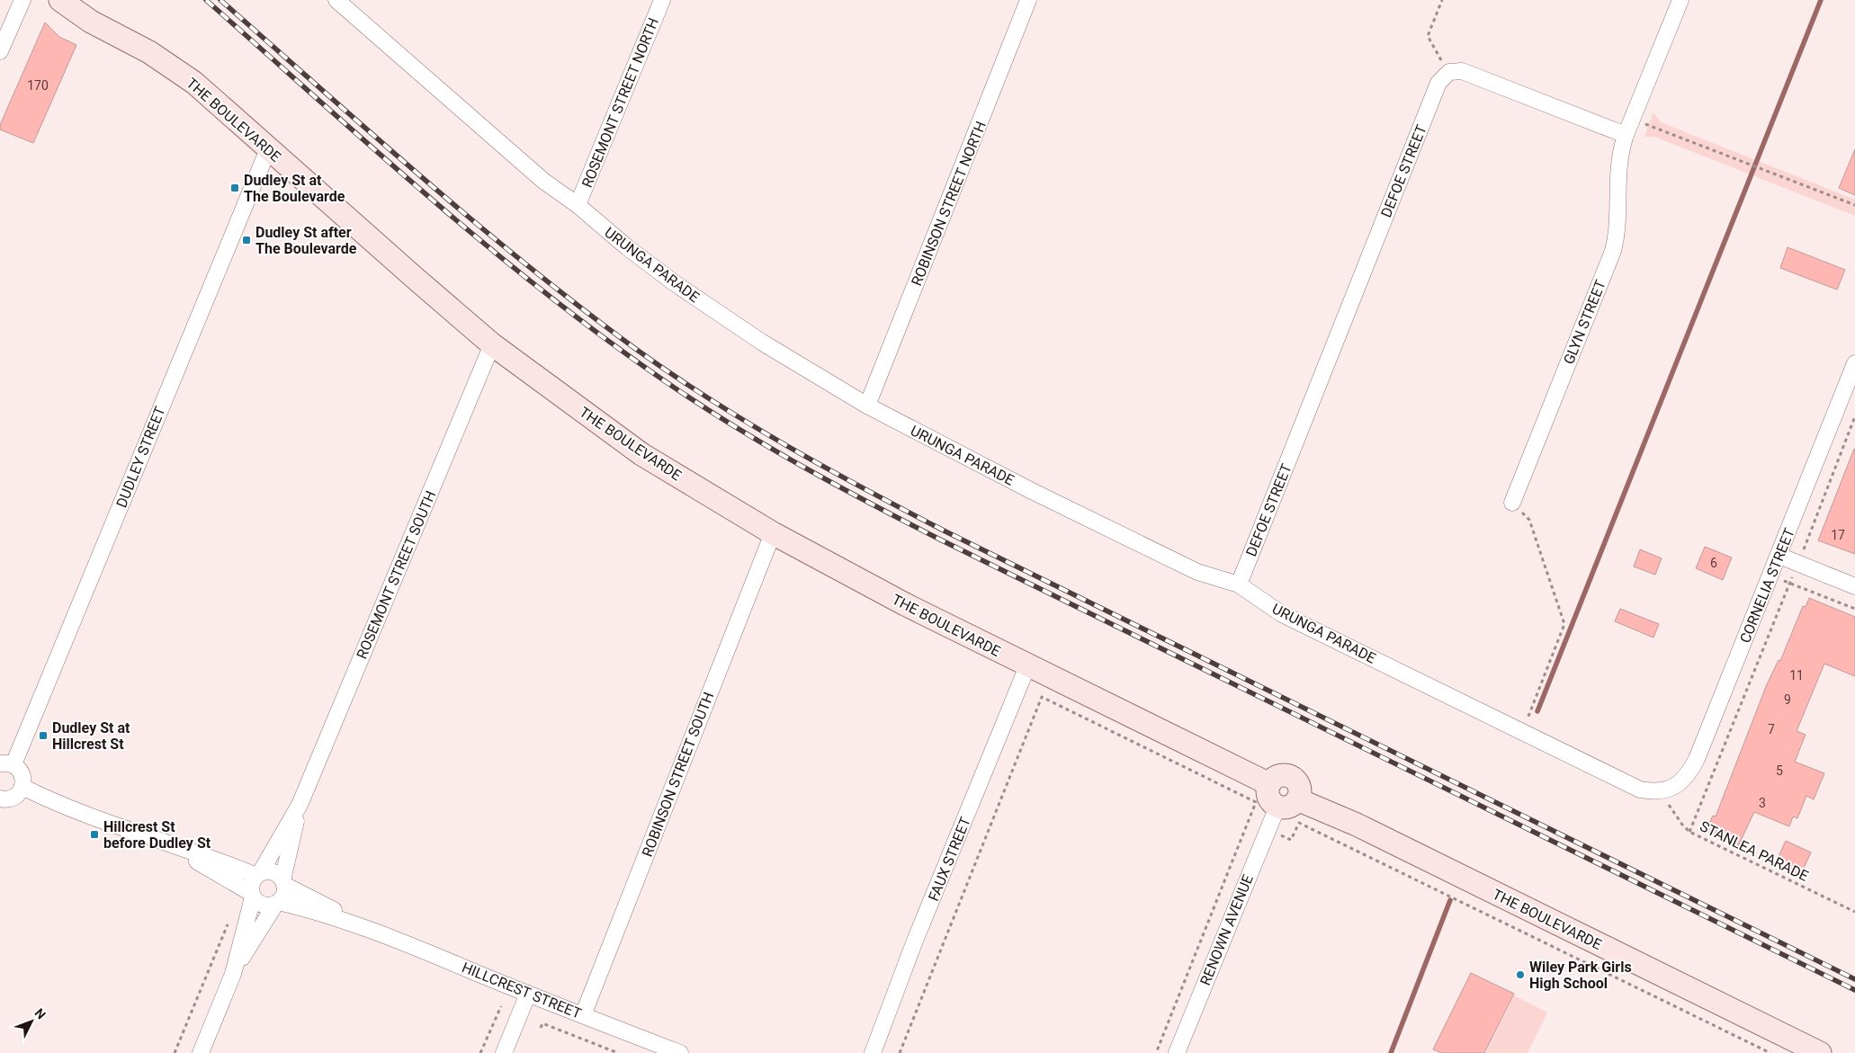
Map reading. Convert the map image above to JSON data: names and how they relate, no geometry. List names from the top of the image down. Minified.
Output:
{"streets":{"street":["ROSEMONT STREET NORTH","THE BOULEVARDE","DEFOE STREET","ROBINSON STREET NORTH","URUNGA PARADE","GLYN STREET","DUDLEY STREET","ROSEMONT STREET SOUTH","CORNELIA STREET","ROBINSON STREET SOUTH","FAUX STREET","RENOWN AVENUE","HILLCREST STREET"],"path":["STANLEA PARADE"]},"crossings":[["ROSEMONT STREET NORTH","URUNGA PARADE"],["THE BOULEVARDE","DUDLEY STREET"],["THE BOULEVARDE","ROSEMONT STREET SOUTH"],["THE BOULEVARDE","ROBINSON STREET SOUTH"],["THE BOULEVARDE","FAUX STREET"],["THE BOULEVARDE","RENOWN AVENUE"],["DEFOE STREET","URUNGA PARADE"],["ROBINSON STREET NORTH","URUNGA PARADE"],["URUNGA PARADE","CORNELIA STREET"],["URUNGA PARADE","STANLEA PARADE"],["ROSEMONT STREET SOUTH","HILLCREST STREET"],["CORNELIA STREET","STANLEA PARADE"],["ROBINSON STREET SOUTH","HILLCREST STREET"]],"places":{"transit":["Dudley St at The Boulevarde","Dudley St after The Boulevarde","Dudley St at Hillcrest St","Hillcrest St before Dudley St"],"other":["Wiley Park Girls High School"]},"house_numbers":["170","17","6","11","9","7","5","3"],"north":"top right"}
